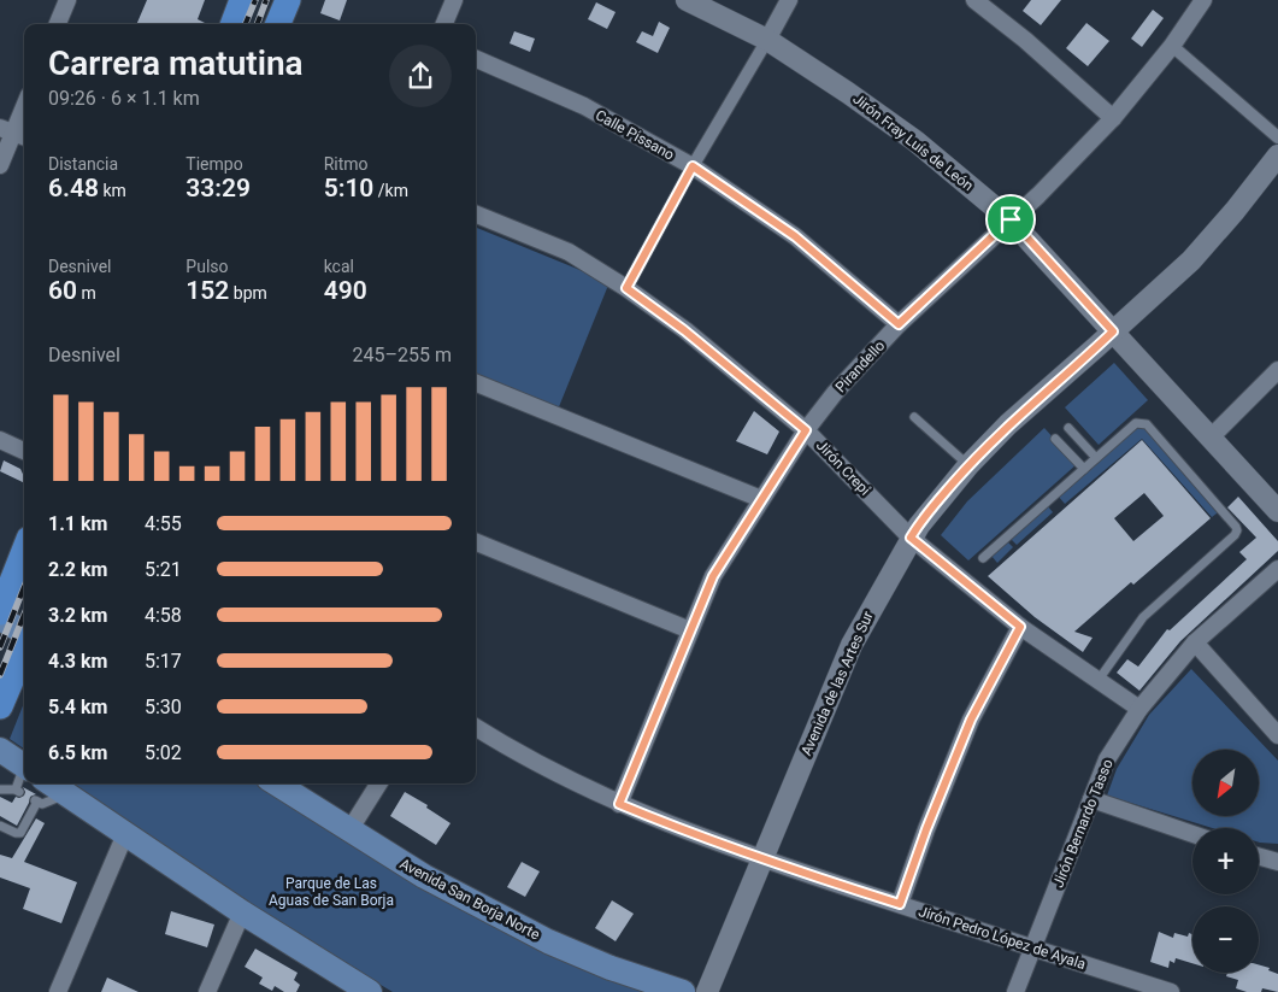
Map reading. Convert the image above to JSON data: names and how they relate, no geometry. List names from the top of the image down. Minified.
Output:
{"streets":{"main road":["Avenida San Borja Norte"],"street":["Calle Pissano","Jirón Fray Luís de León","Pirandello","Jirón Crepi","Avenida de las Artes Sur","Jirón Bernardo Tasso","Jirón Pedro López de Ayala"]},"crossings":[["Calle Pissano","Pirandello"],["Jirón Fray Luís de León","Pirandello"],["Jirón Fray Luís de León","Avenida de las Artes Sur"],["Pirandello","Jirón Crepi"],["Pirandello","Jirón Pedro López de Ayala"],["Jirón Crepi","Avenida de las Artes Sur"],["Jirón Crepi","Jirón Bernardo Tasso"],["Avenida de las Artes Sur","Jirón Pedro López de Ayala"],["Jirón Bernardo Tasso","Jirón Pedro López de Ayala"]],"parks":["Parque de Las Aguas de San Borja"],"north":"bottom left","page":{"heading":["Carrera matutina","09:26 · 6 × 1.1 km"],"stats":[["Distancia","6.48 km"],["Tiempo","33:29"],["Ritmo","5:10 /km"],["Desnivel","60 m"],["Pulso","152 bpm"],["kcal","490"]],"chart":["Desnivel","245–255 m"],"list":[{"name":"1.1 km","note":"4:55"},{"name":"2.2 km","note":"5:21"},{"name":"3.2 km","note":"4:58"},{"name":"4.3 km","note":"5:17"},{"name":"5.4 km","note":"5:30"},{"name":"6.5 km","note":"5:02"}],"map_buttons":["+","−"]}}
